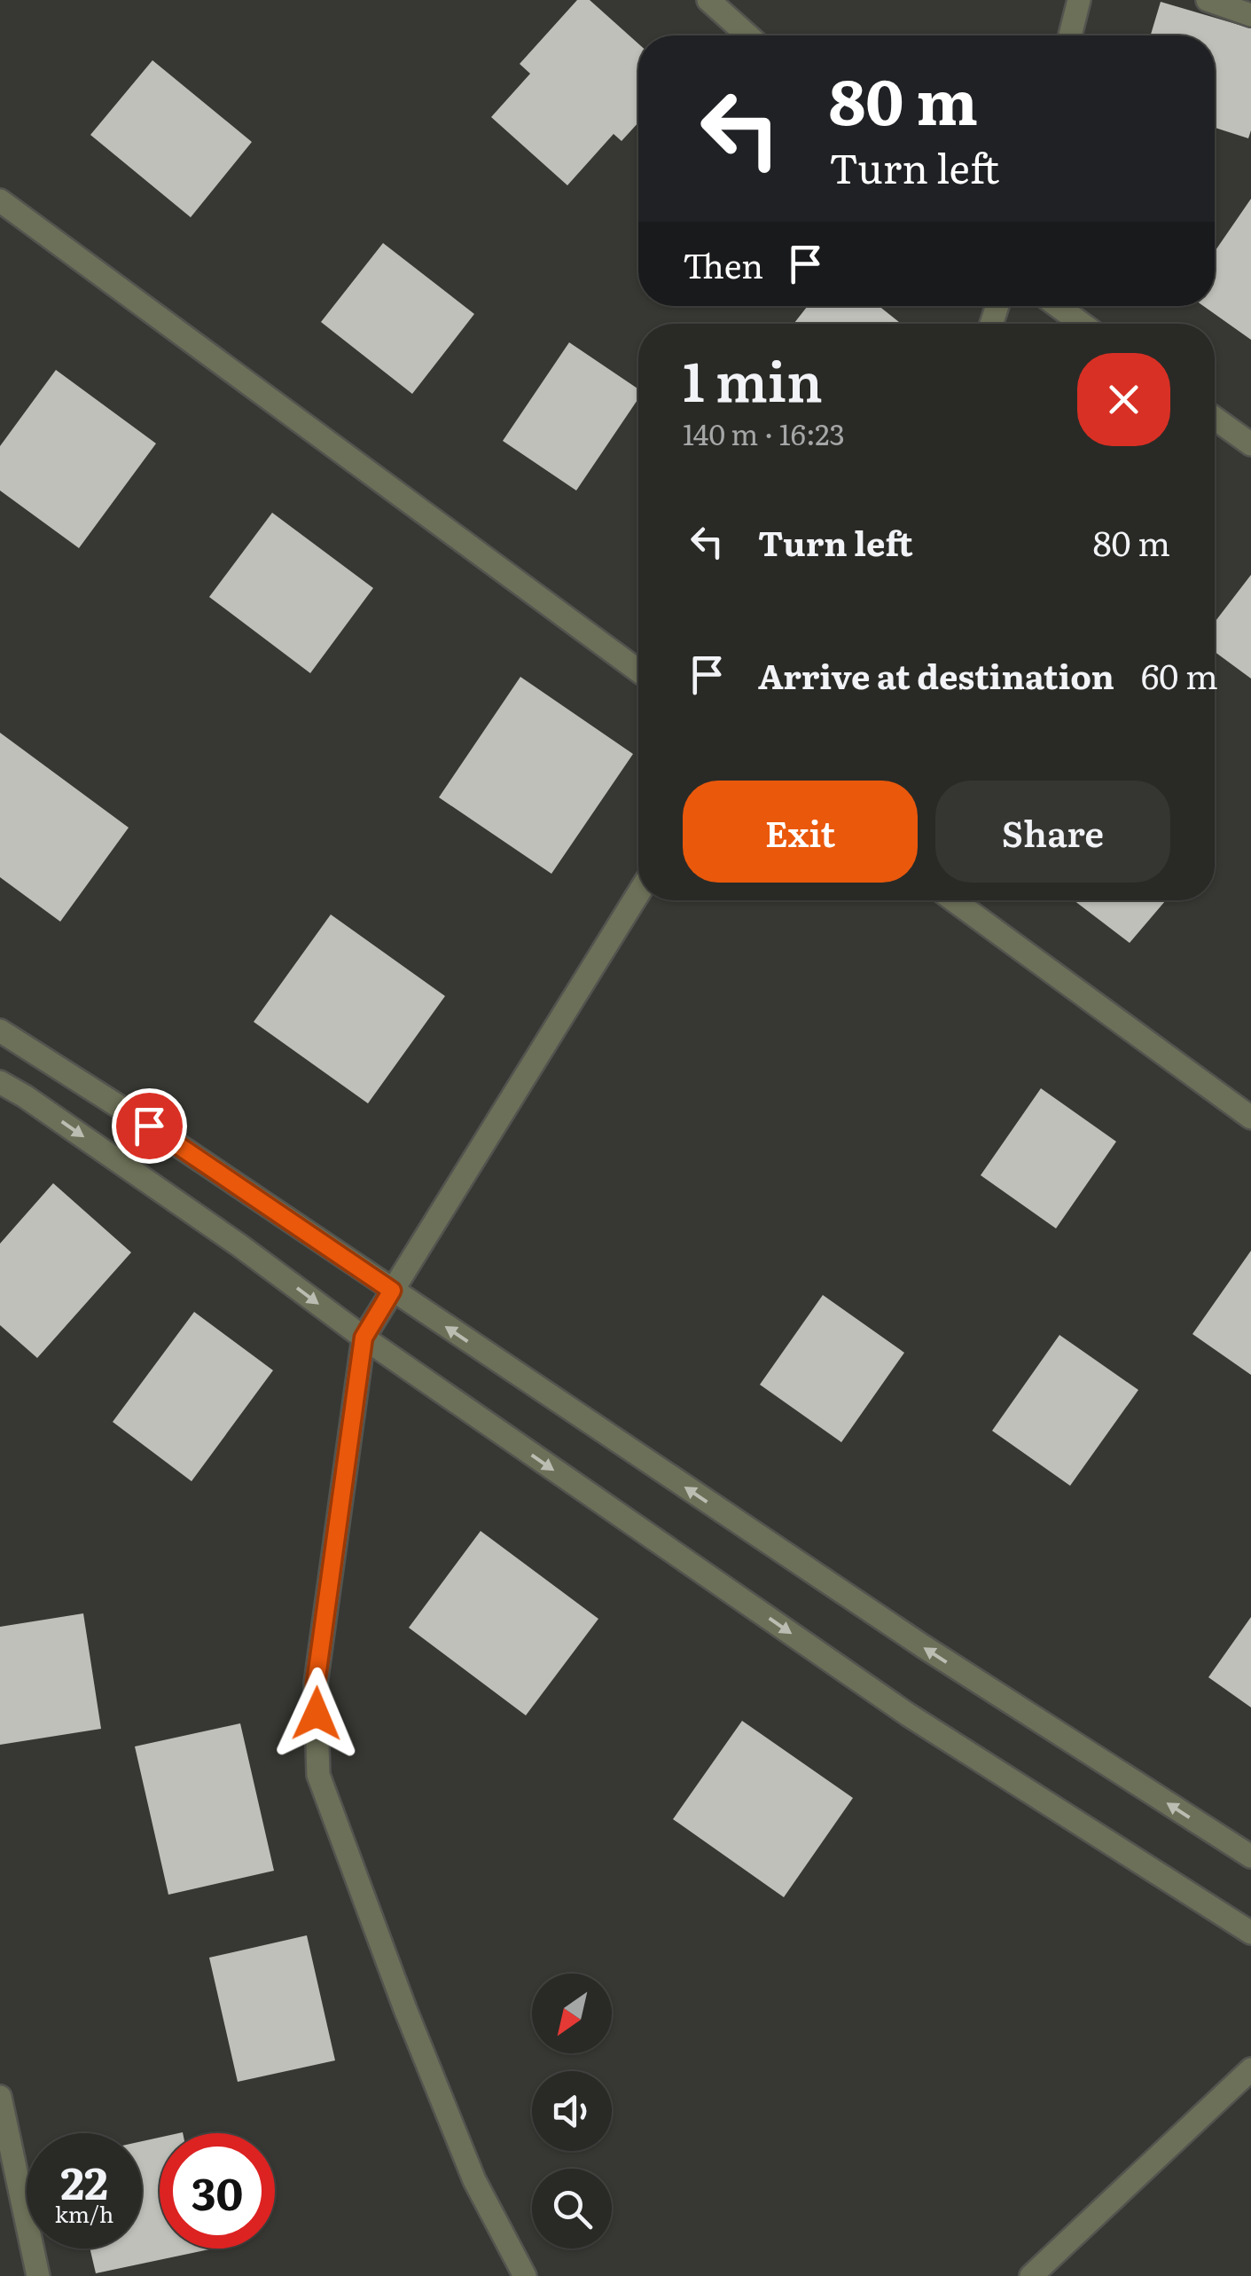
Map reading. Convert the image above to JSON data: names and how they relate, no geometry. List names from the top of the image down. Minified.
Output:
{"north":"bottom left","page":{"turn":["80 m","Turn left"],"then":"Then","heading":["1 min","140 m · 16:23"],"list":[{"name":"Turn left","value":"80 m"},{"name":"Arrive at destination","value":"60 m"}],"buttons":["Exit","Share"],"speed":"22 km/h","limit":"30"}}
